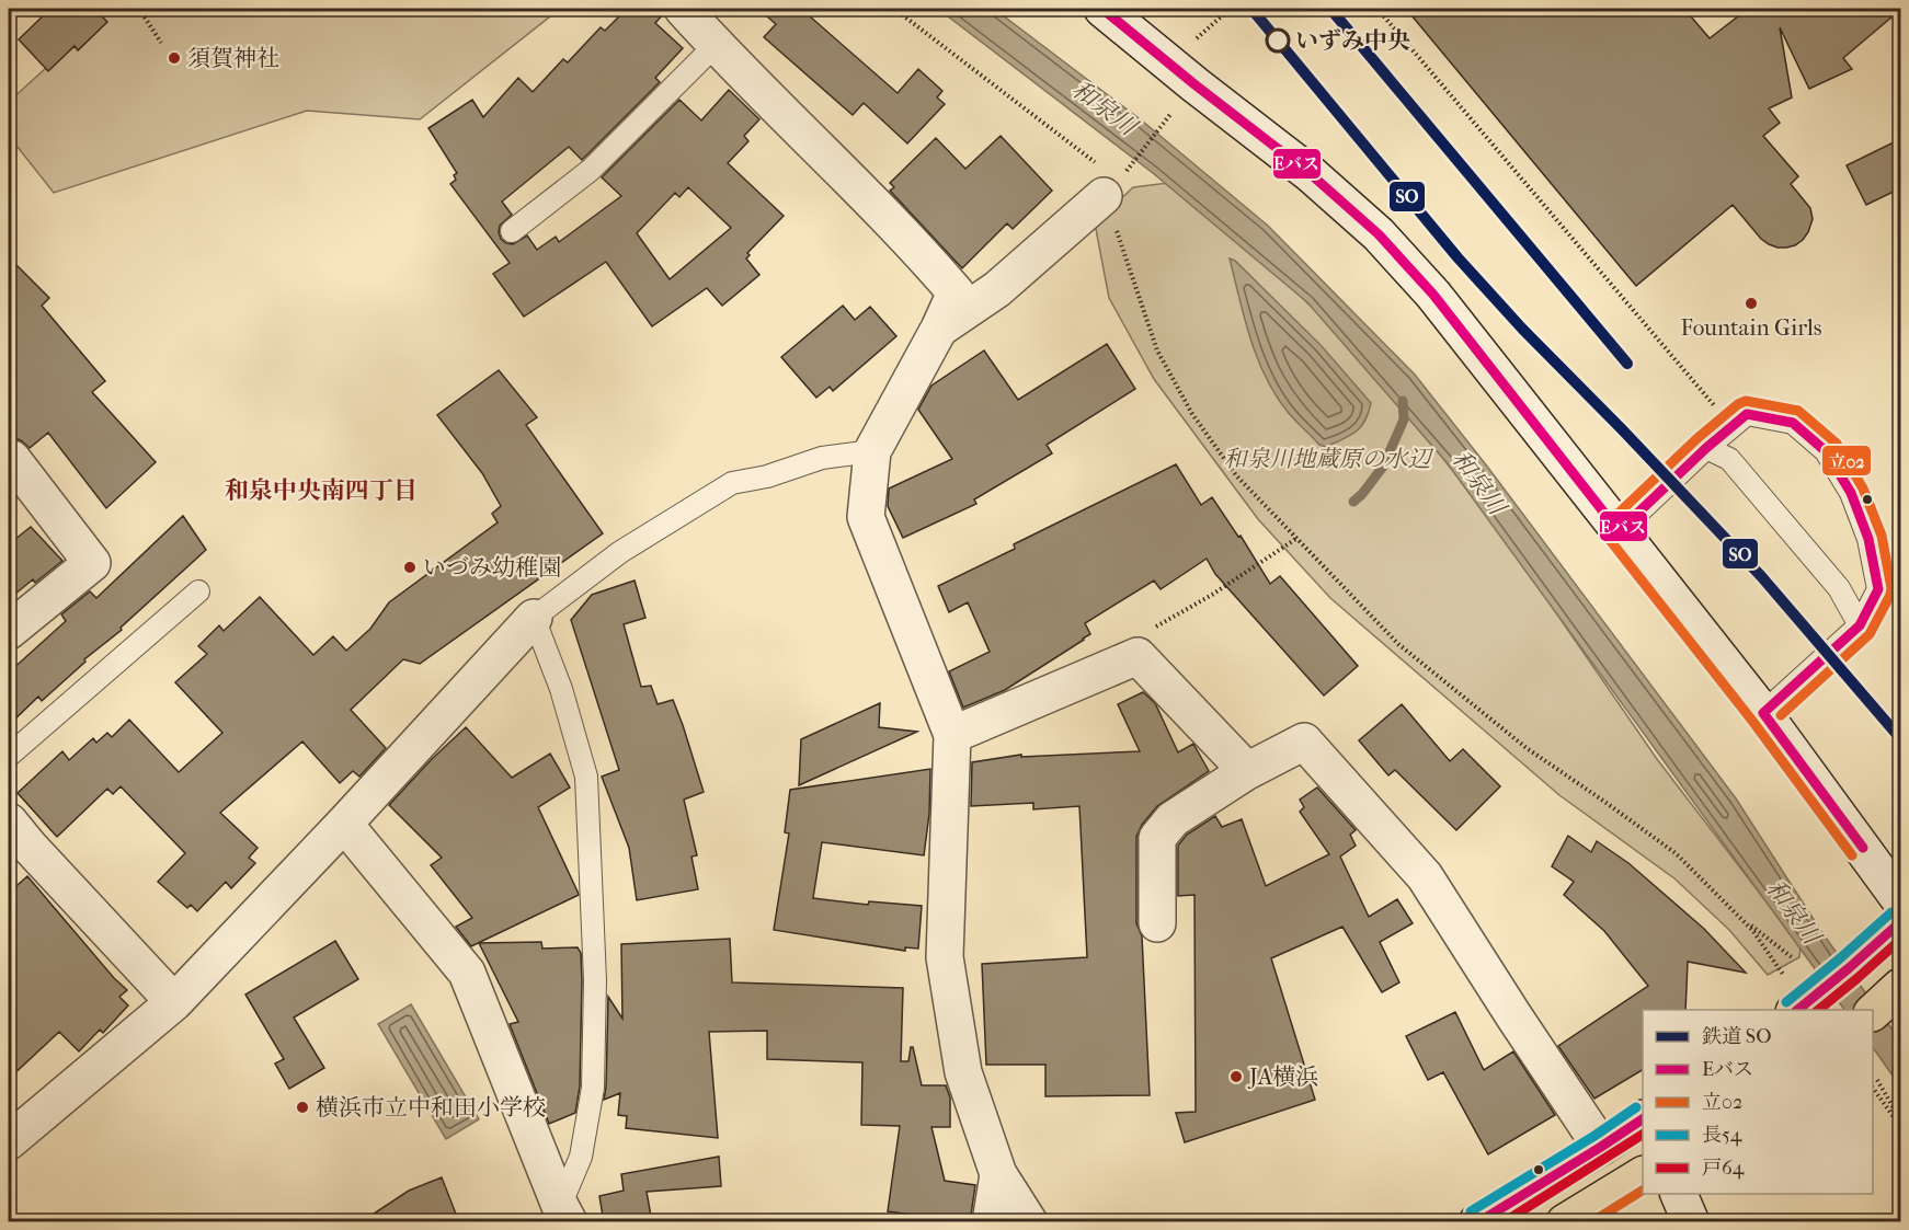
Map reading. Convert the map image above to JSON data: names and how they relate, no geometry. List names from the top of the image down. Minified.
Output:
{"districts":["和泉中央南四丁目"],"water":["和泉川"],"parks":["和泉川地蔵原の水辺"],"places":["いずみ中央","須賀神社","Fountain Girls","いづみ幼稚園","JA横浜","横浜市立中和田小学校"],"lines":["rail line SO","transit line Eバス","transit line 立02","transit line 長54","transit line 戸64"],"legend":["鉄道 SO","Eバス","立02","長54","戸64"]}
